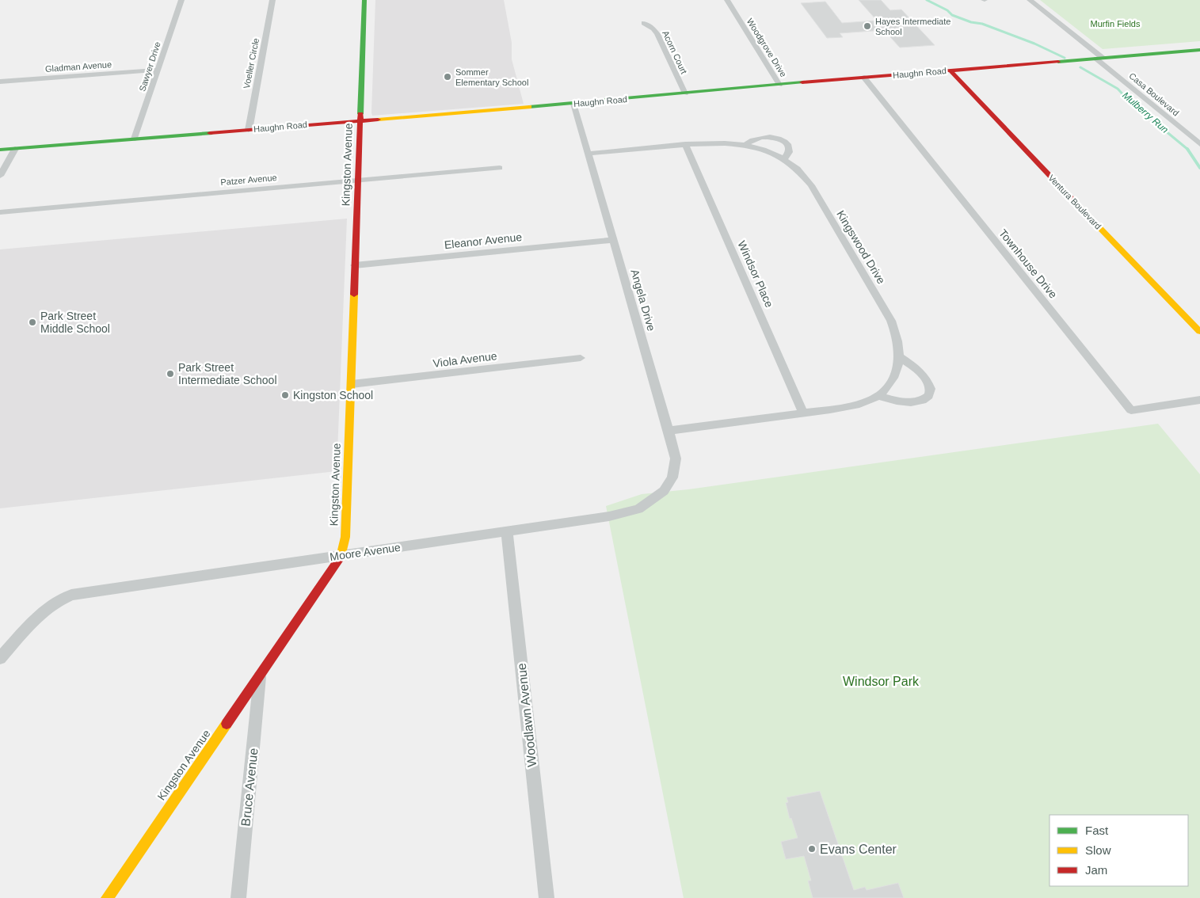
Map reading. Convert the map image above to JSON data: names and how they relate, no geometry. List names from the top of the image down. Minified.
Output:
{"streets":{"street":["Woodgrove Drive","Acorn Court","Voeller Circle","Gladman Avenue","Sawyer Drive","Haughn Road","Casa Boulevard","Kingston Avenue","Patzer Avenue","Ventura Boulevard","Eleanor Avenue","Kingswood Drive","Townhouse Drive","Windsor Place","Angela Drive","Viola Avenue","Moore Avenue","Woodlawn Avenue","Bruce Avenue"]},"crossings":[["Woodgrove Drive","Haughn Road"],["Acorn Court","Haughn Road"],["Voeller Circle","Haughn Road"],["Gladman Avenue","Sawyer Drive"],["Sawyer Drive","Haughn Road"],["Haughn Road","Casa Boulevard"],["Haughn Road","Kingston Avenue"],["Haughn Road","Ventura Boulevard"],["Haughn Road","Townhouse Drive"],["Haughn Road","Angela Drive"],["Kingston Avenue","Patzer Avenue"],["Kingston Avenue","Eleanor Avenue"],["Kingston Avenue","Viola Avenue"],["Kingston Avenue","Moore Avenue"],["Kingston Avenue","Bruce Avenue"],["Eleanor Avenue","Angela Drive"],["Kingswood Drive","Windsor Place"],["Kingswood Drive","Angela Drive"],["Angela Drive","Moore Avenue"],["Moore Avenue","Woodlawn Avenue"]],"water":["Mulberry Run"],"parks":["Murfin Fields","Windsor Park"],"places":["Hayes Intermediate School","Sommer Elementary School","Park Street Middle School","Park Street Intermediate School","Kingston School","Evans Center"],"legend":["Fast","Slow","Jam"]}
